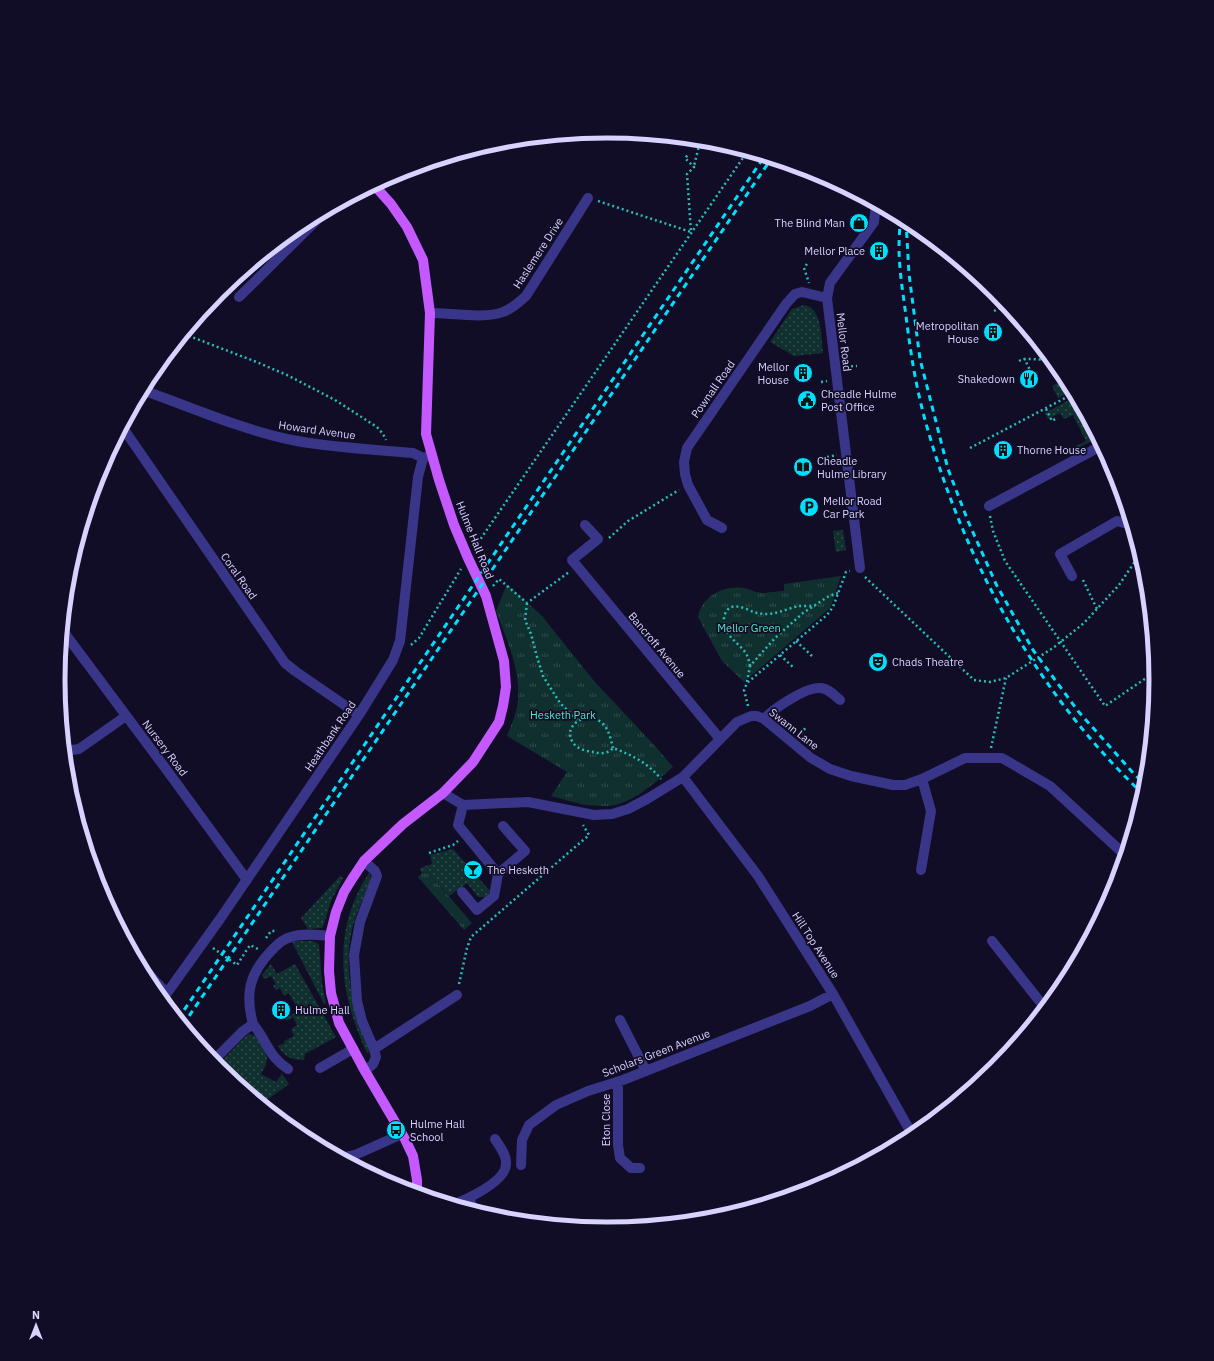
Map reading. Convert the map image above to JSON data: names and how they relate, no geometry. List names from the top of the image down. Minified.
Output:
{"streets":{"main road":["Hulme Hall Road"],"street":["Haslemere Drive","Mellor Road","Pownall Road","Howard Avenue","Coral Road","Bancroft Avenue","Swann Lane","Heathbank Road","Nursery Road","Hill Top Avenue","Scholars Green Avenue","Eton Close"]},"crossings":[["Haslemere Drive","Hulme Hall Road"],["Mellor Road","Pownall Road"],["Howard Avenue","Hulme Hall Road"],["Howard Avenue","Heathbank Road"],["Hulme Hall Road","Heathbank Road"],["Coral Road","Heathbank Road"],["Bancroft Avenue","Swann Lane"],["Swann Lane","Hill Top Avenue"],["Heathbank Road","Nursery Road"],["Hill Top Avenue","Scholars Green Avenue"],["Scholars Green Avenue","Eton Close"]],"parks":["Mellor Green","Hesketh Park"],"places":{"shop":["The Blind Man"],"building":["Mellor Place","Metropolitan House","Mellor House","Thorne House","Hulme Hall"],"restaurant":["Shakedown"],"public building":["Cheadle Hulme Post Office"],"library":["Cheadle Hulme Library"],"parking":["Mellor Road Car Park"],"theatre":["Chads Theatre"],"bar":["The Hesketh"],"bus stop":["Hulme Hall School"]},"north":"top"}
